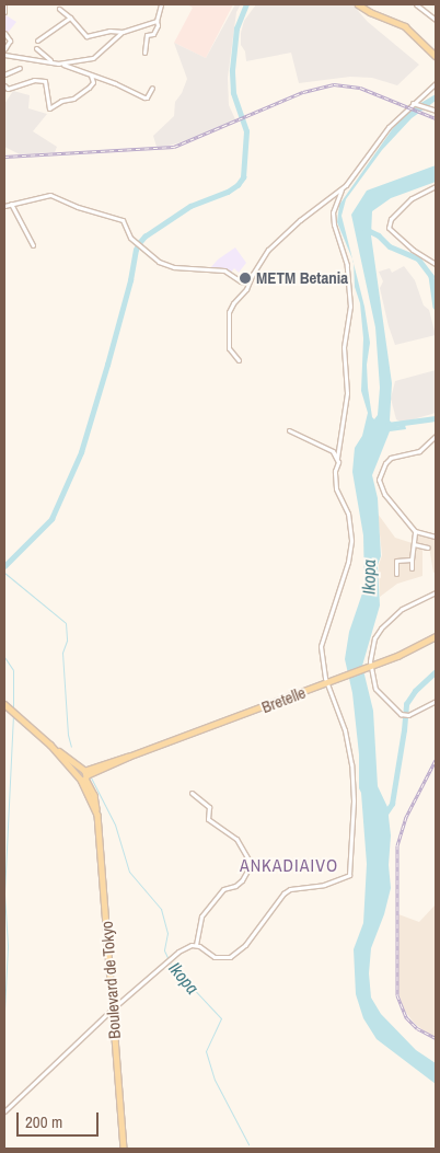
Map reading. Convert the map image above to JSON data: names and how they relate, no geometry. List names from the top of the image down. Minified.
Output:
{"streets":{"main road":["Bretelle","Boulevard de Tokyo"]},"crossings":[["Bretelle","Boulevard de Tokyo"]],"districts":["ANKADIAIVO"],"water":["Ikopa"],"places":["METM Betania"],"scale_bar":"200 m"}
